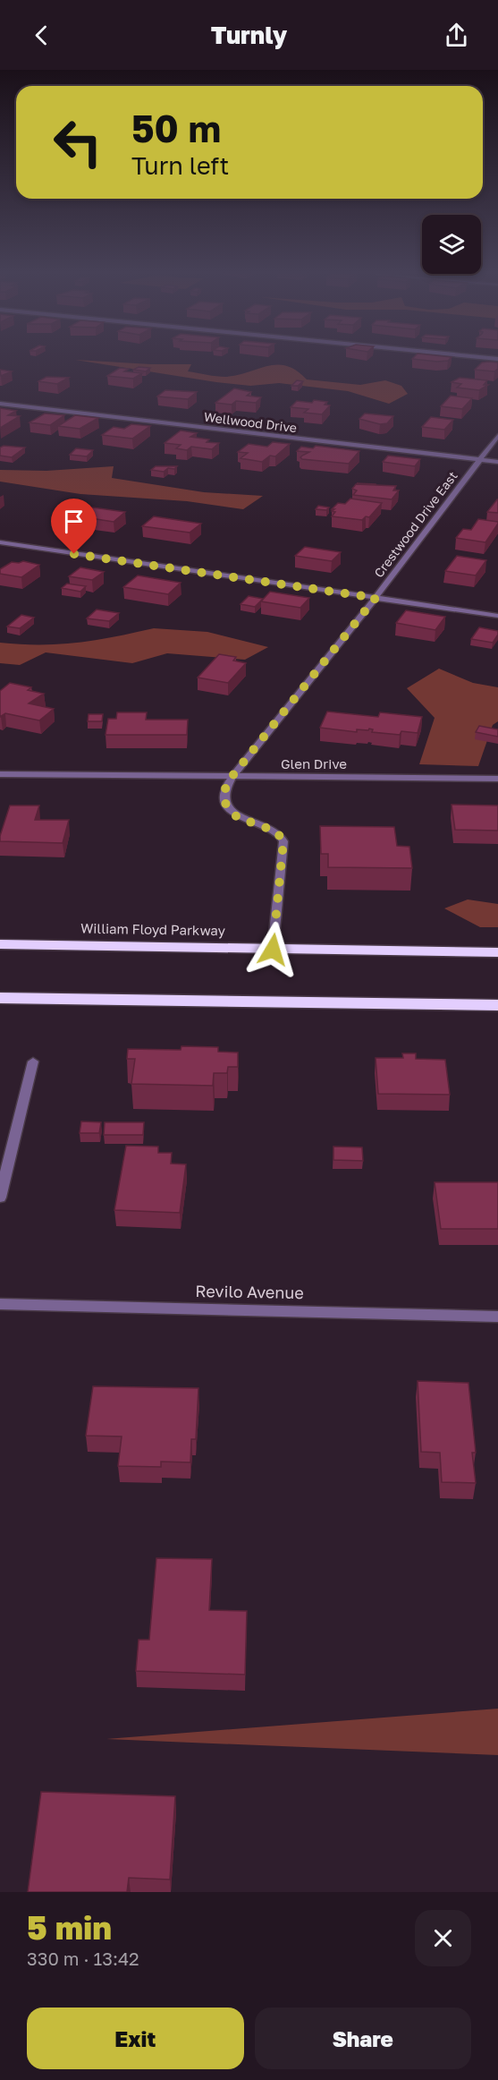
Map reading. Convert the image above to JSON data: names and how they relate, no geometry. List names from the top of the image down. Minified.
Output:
{"streets":{"highway":["William Floyd Parkway"],"street":["Wellwood Drive","Crestwood Drive East","Glen Drive","Revilo Avenue"]},"crossings":[["Wellwood Drive","Crestwood Drive East"],["Crestwood Drive East","Glen Drive"]],"page":{"header":"Turnly","turn":["50 m","Turn left"],"heading":["5 min","330 m · 13:42"],"buttons":["Exit","Share"]}}
